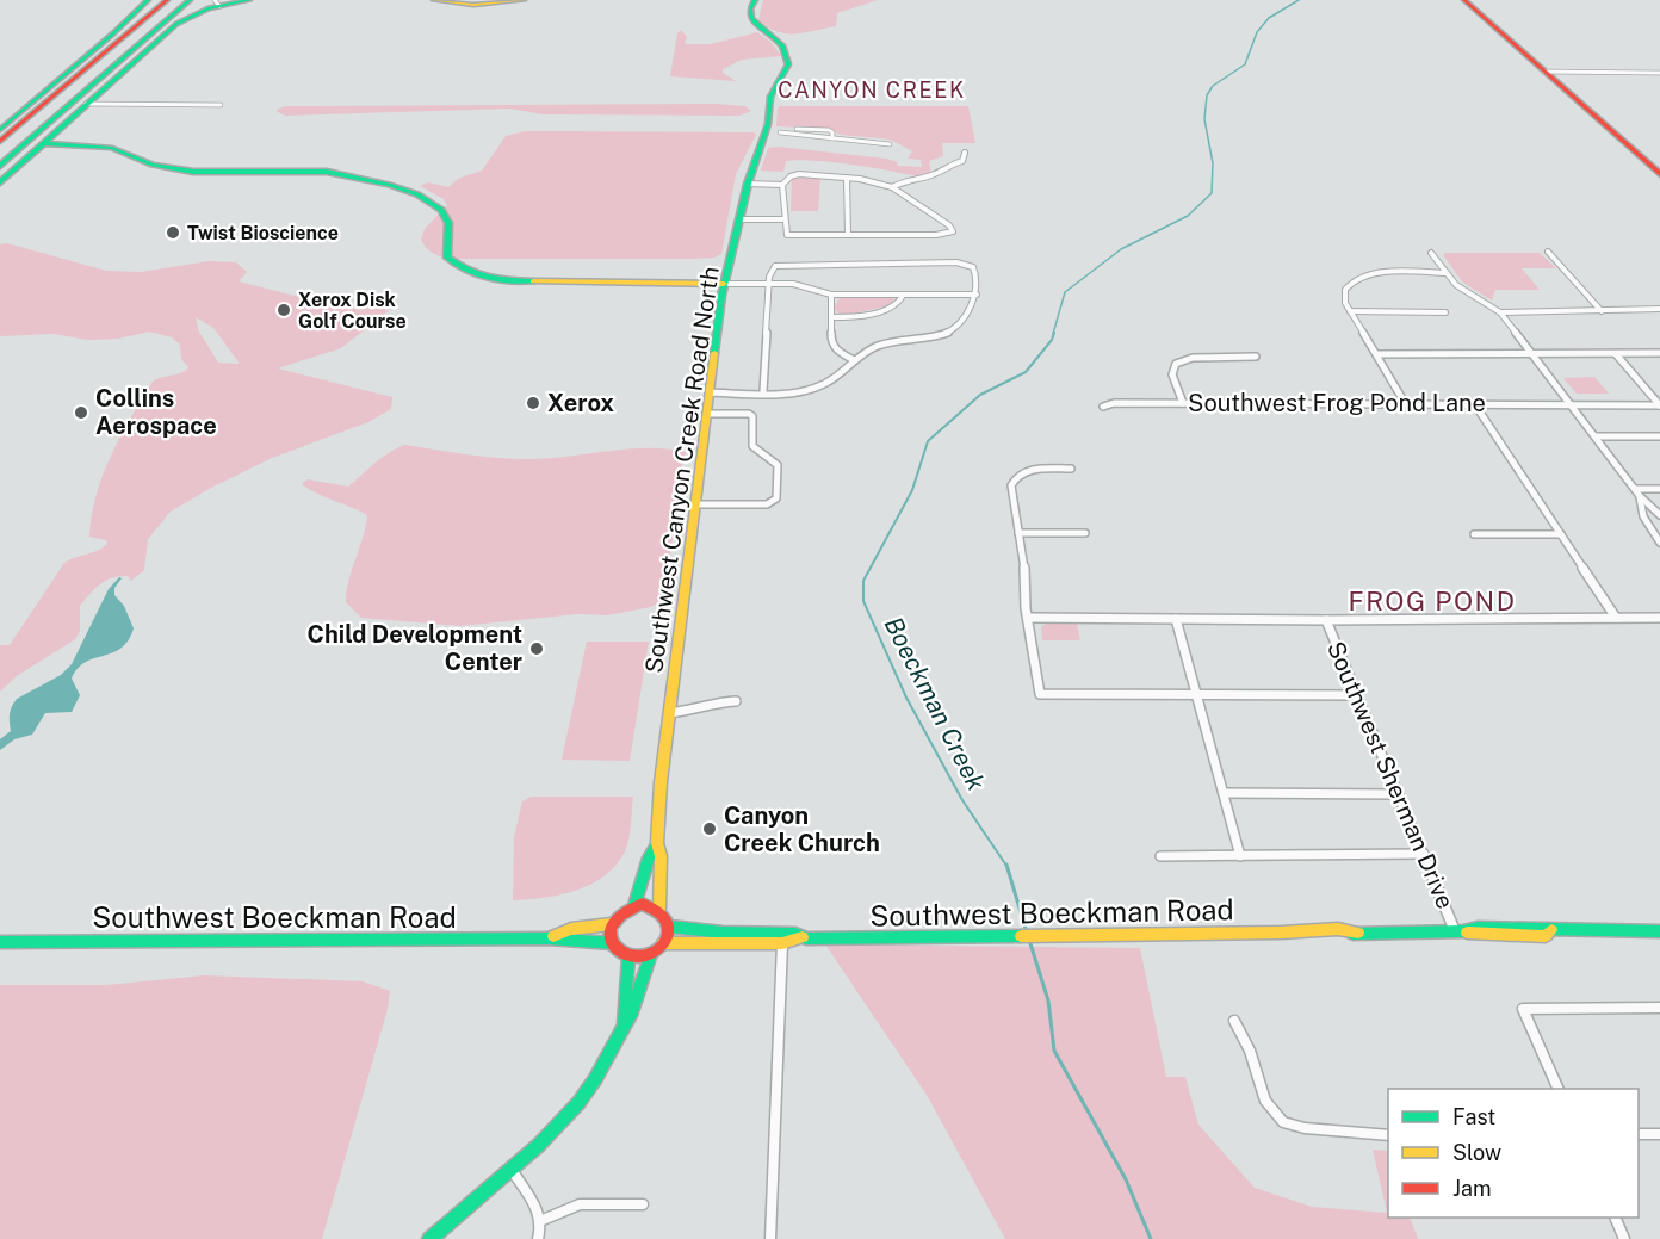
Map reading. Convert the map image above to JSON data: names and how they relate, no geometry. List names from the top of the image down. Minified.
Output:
{"streets":{"main road":["Southwest Canyon Creek Road North","Southwest Boeckman Road"],"street":["Southwest Frog Pond Lane","Southwest Sherman Drive"]},"crossings":[["Southwest Canyon Creek Road North","Southwest Boeckman Road"],["Southwest Sherman Drive","Southwest Boeckman Road"]],"districts":["CANYON CREEK","FROG POND"],"water":["Boeckman Creek"],"places":["Twist Bioscience","Xerox Disk Golf Course","Xerox","Collins Aerospace","Child Development Center","Canyon Creek Church"],"legend":["Fast","Slow","Jam"]}
